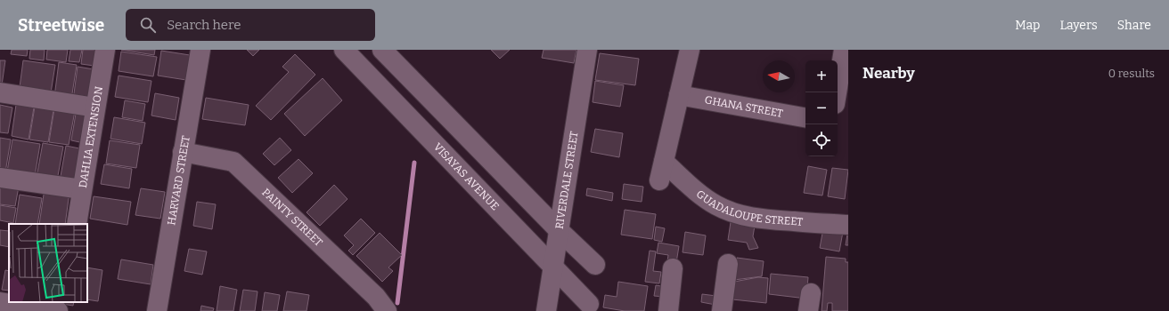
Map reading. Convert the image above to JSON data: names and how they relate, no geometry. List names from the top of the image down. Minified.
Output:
{"streets":{"street":["GHANA STREET","DAHLIA EXTENSION","VISAYAS AVENUE","HARVARD STREET","RIVERDALE STREET","GUADALOUPE STREET","PAINTY STREET"]},"crossings":[["VISAYAS AVENUE","RIVERDALE STREET"],["HARVARD STREET","PAINTY STREET"]],"north":"left","page":{"header":"Streetwise","search":"Search here","nav":["Map","Layers","Share"],"heading":["Nearby","0 results"],"map_buttons":["+","−"]}}
